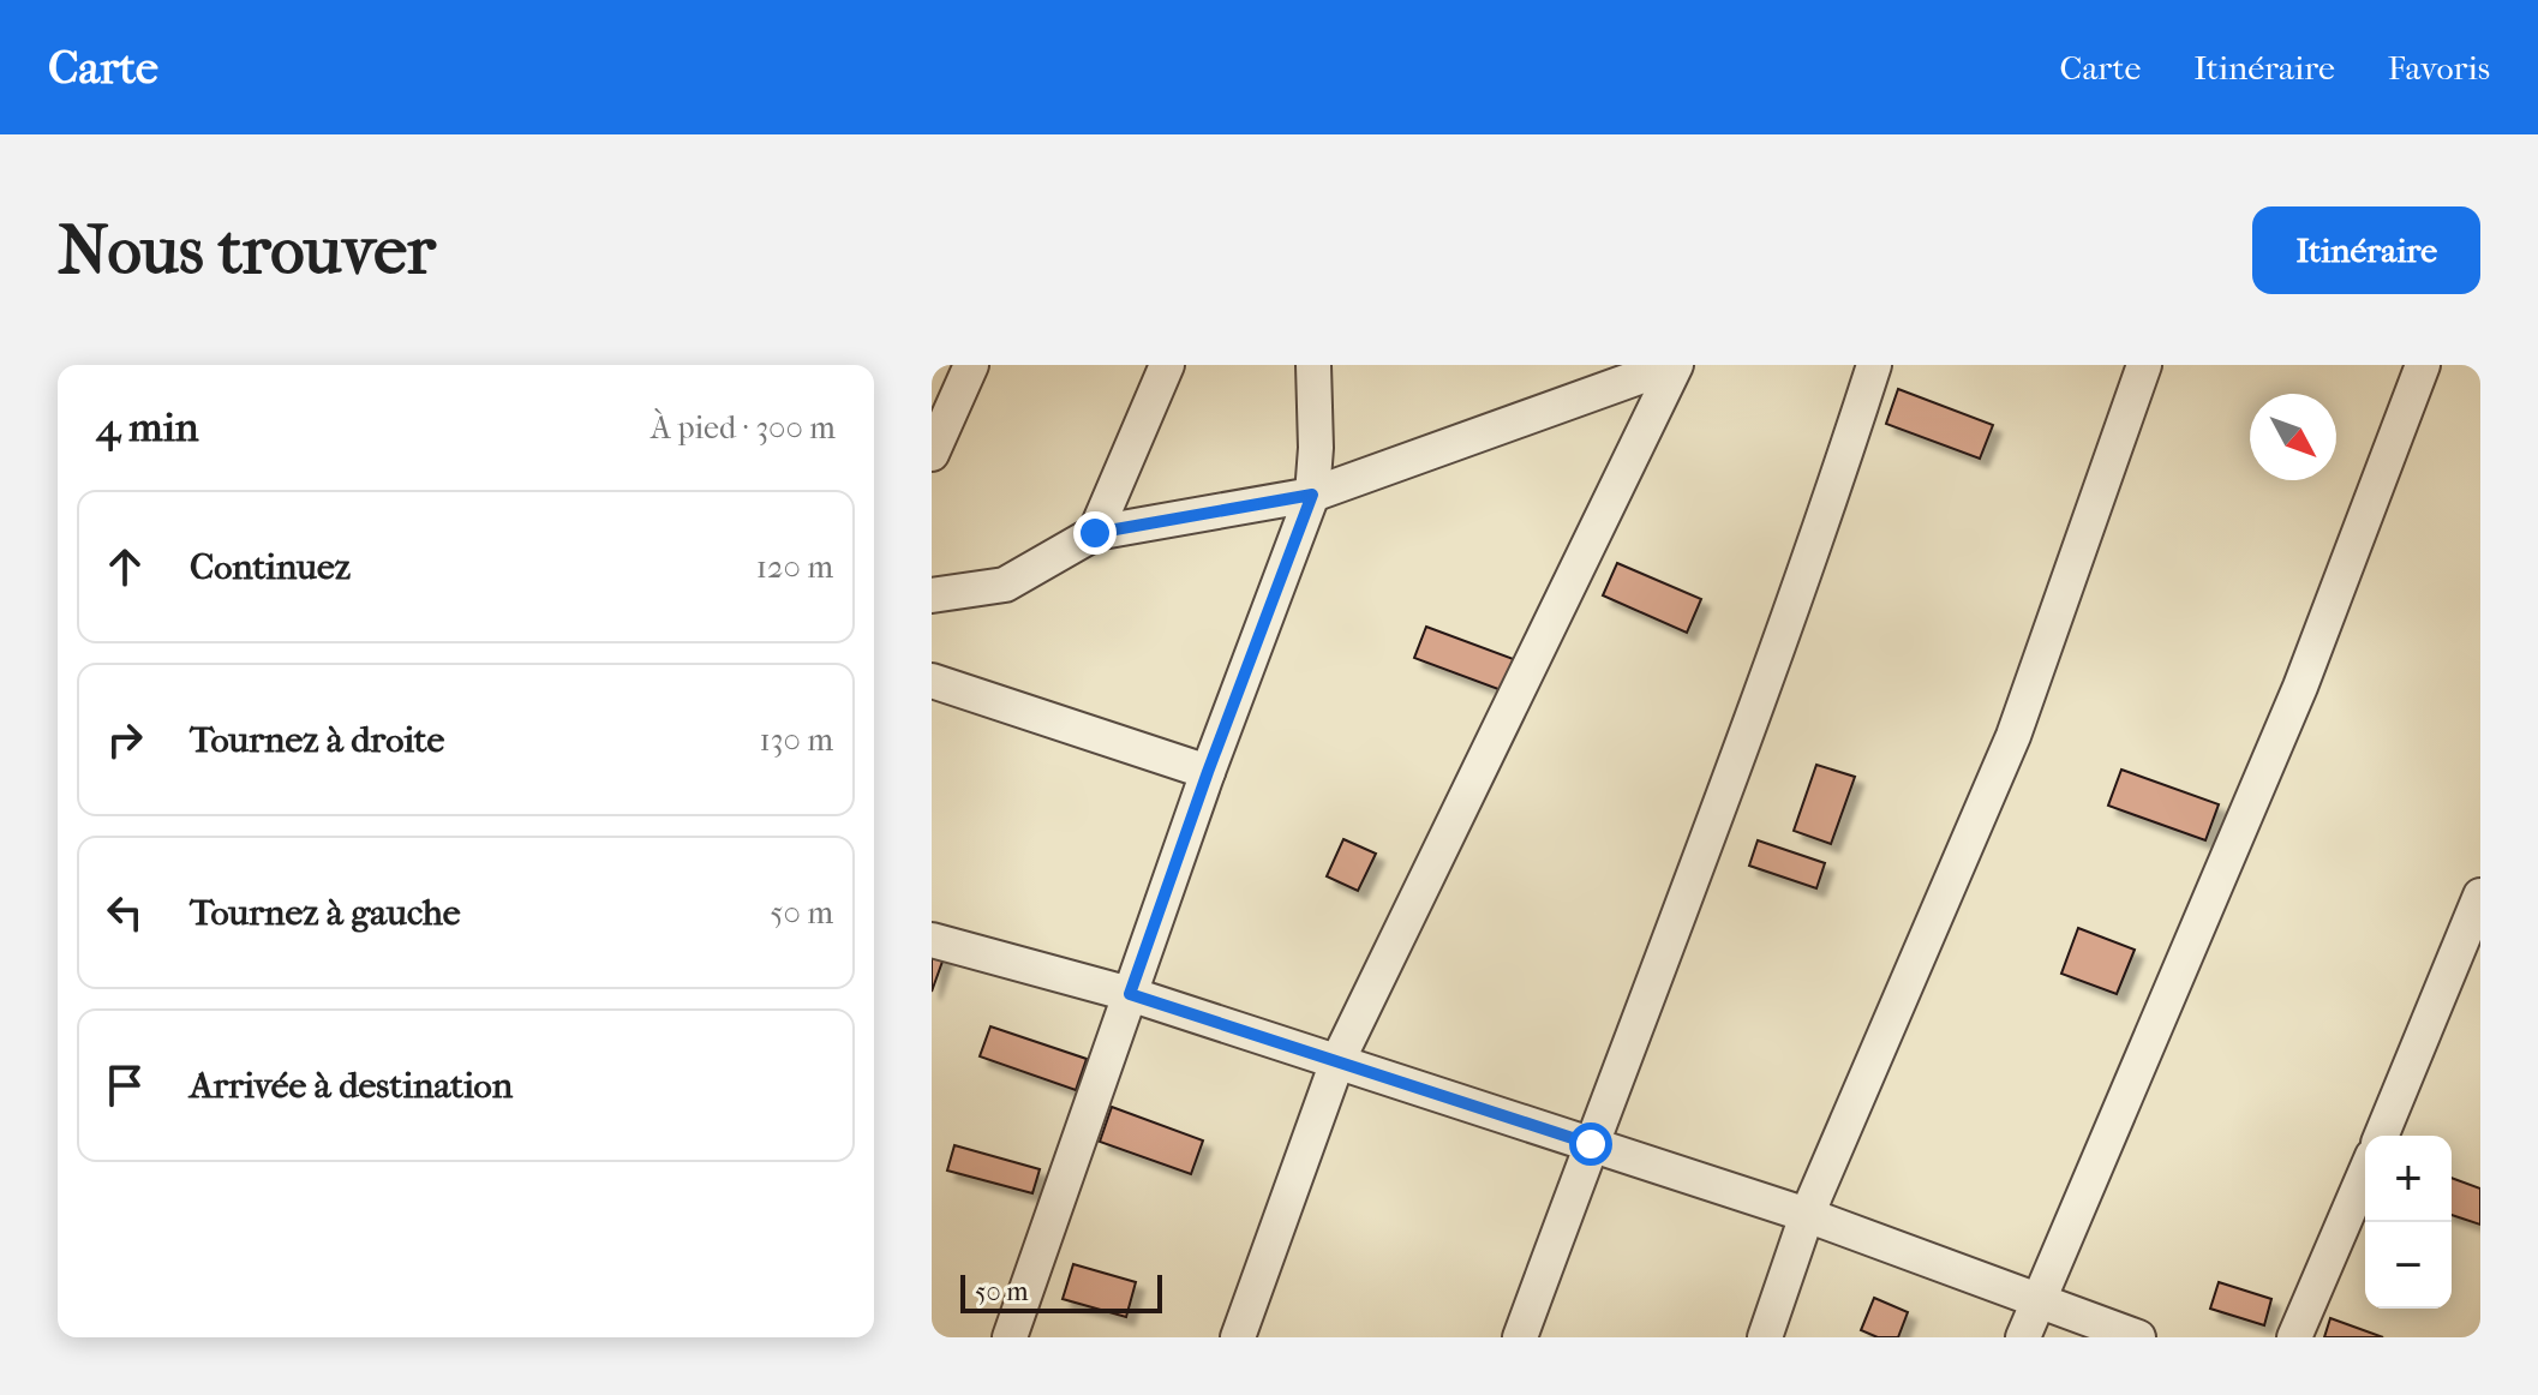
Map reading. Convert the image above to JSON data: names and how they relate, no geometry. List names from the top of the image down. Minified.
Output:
{"scale_bar":"50 m","north":"bottom right","page":{"header":"Carte","nav":["Carte","Itinéraire","Favoris"],"buttons":"Itinéraire","title":"Nous trouver","heading":["4 min","À pied · 300 m"],"list":[["Continuez","120 m"],["Tournez à droite","130 m"],["Tournez à gauche","50 m"],"Arrivée à destination"],"map_buttons":["+","−"],"scale":"50 m"}}
